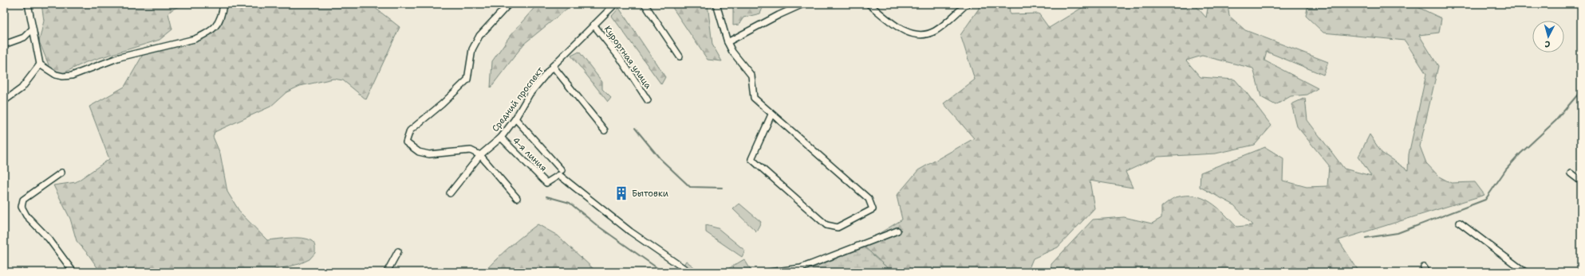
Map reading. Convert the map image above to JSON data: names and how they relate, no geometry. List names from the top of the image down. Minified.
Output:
{"streets":{"street":["Курортная улица","Средний проспект","4-я линия"]},"crossings":[["Курортная улица","Средний проспект"],["Средний проспект","4-я линия"]],"places":{"building":["Бытовки"]},"north":"bottom"}
